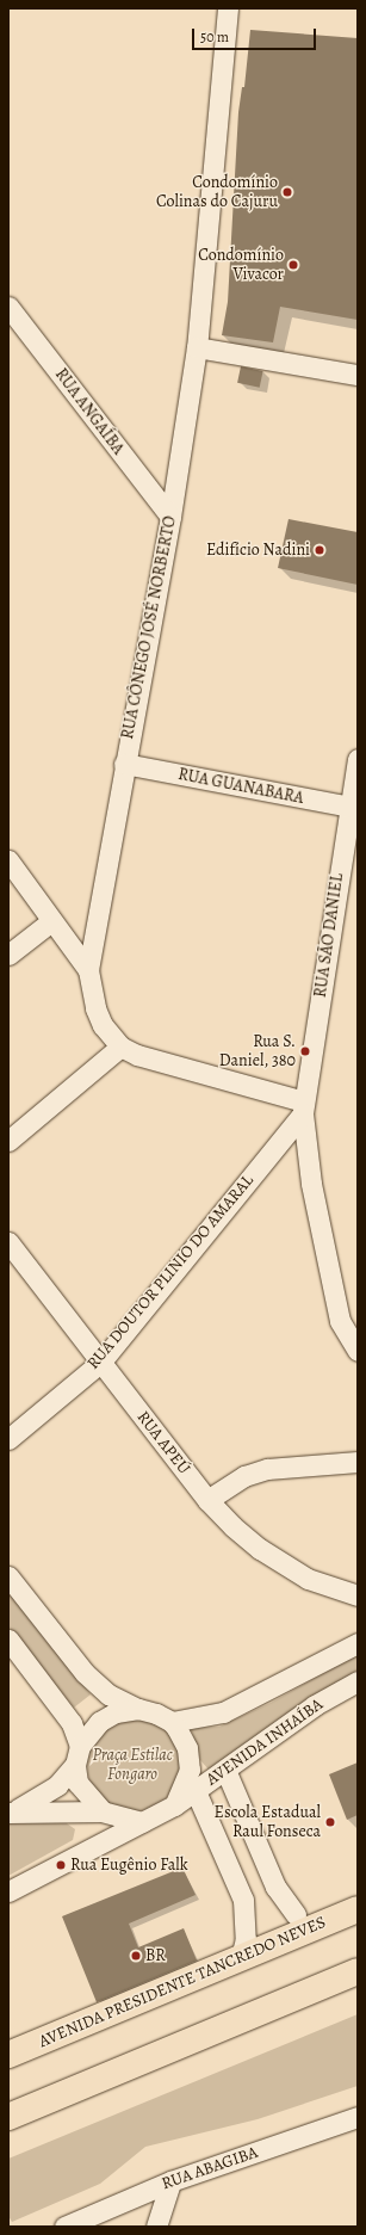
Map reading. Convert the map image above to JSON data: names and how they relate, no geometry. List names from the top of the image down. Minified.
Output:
{"streets":{"highway":["AVENIDA PRESIDENTE TANCREDO NEVES"],"street":["RUA ANGAÍBA","RUA CÔNEGO JOSÉ NORBERTO","RUA GUANABARA","RUA SÃO DANIEL","RUA DOUTOR PLINIO DO AMARAL","RUA APEÚ","AVENIDA INHAÍBA","RUA ABAGIBA"]},"crossings":[["RUA ANGAÍBA","RUA CÔNEGO JOSÉ NORBERTO"],["RUA CÔNEGO JOSÉ NORBERTO","RUA GUANABARA"],["RUA CÔNEGO JOSÉ NORBERTO","RUA SÃO DANIEL"],["RUA CÔNEGO JOSÉ NORBERTO","RUA DOUTOR PLINIO DO AMARAL"],["RUA GUANABARA","RUA SÃO DANIEL"],["RUA SÃO DANIEL","RUA DOUTOR PLINIO DO AMARAL"],["RUA DOUTOR PLINIO DO AMARAL","RUA APEÚ"]],"parks":["Praça Estilac Fongaro"],"places":["Condomínio Colinas do Cajuru","Condomínio Vivacor","Edifício Nadini","Rua S. Daniel, 380","Escola Estadual Raul Fonseca","Rua Eugênio Falk","BR"],"scale_bar":"50 m"}
